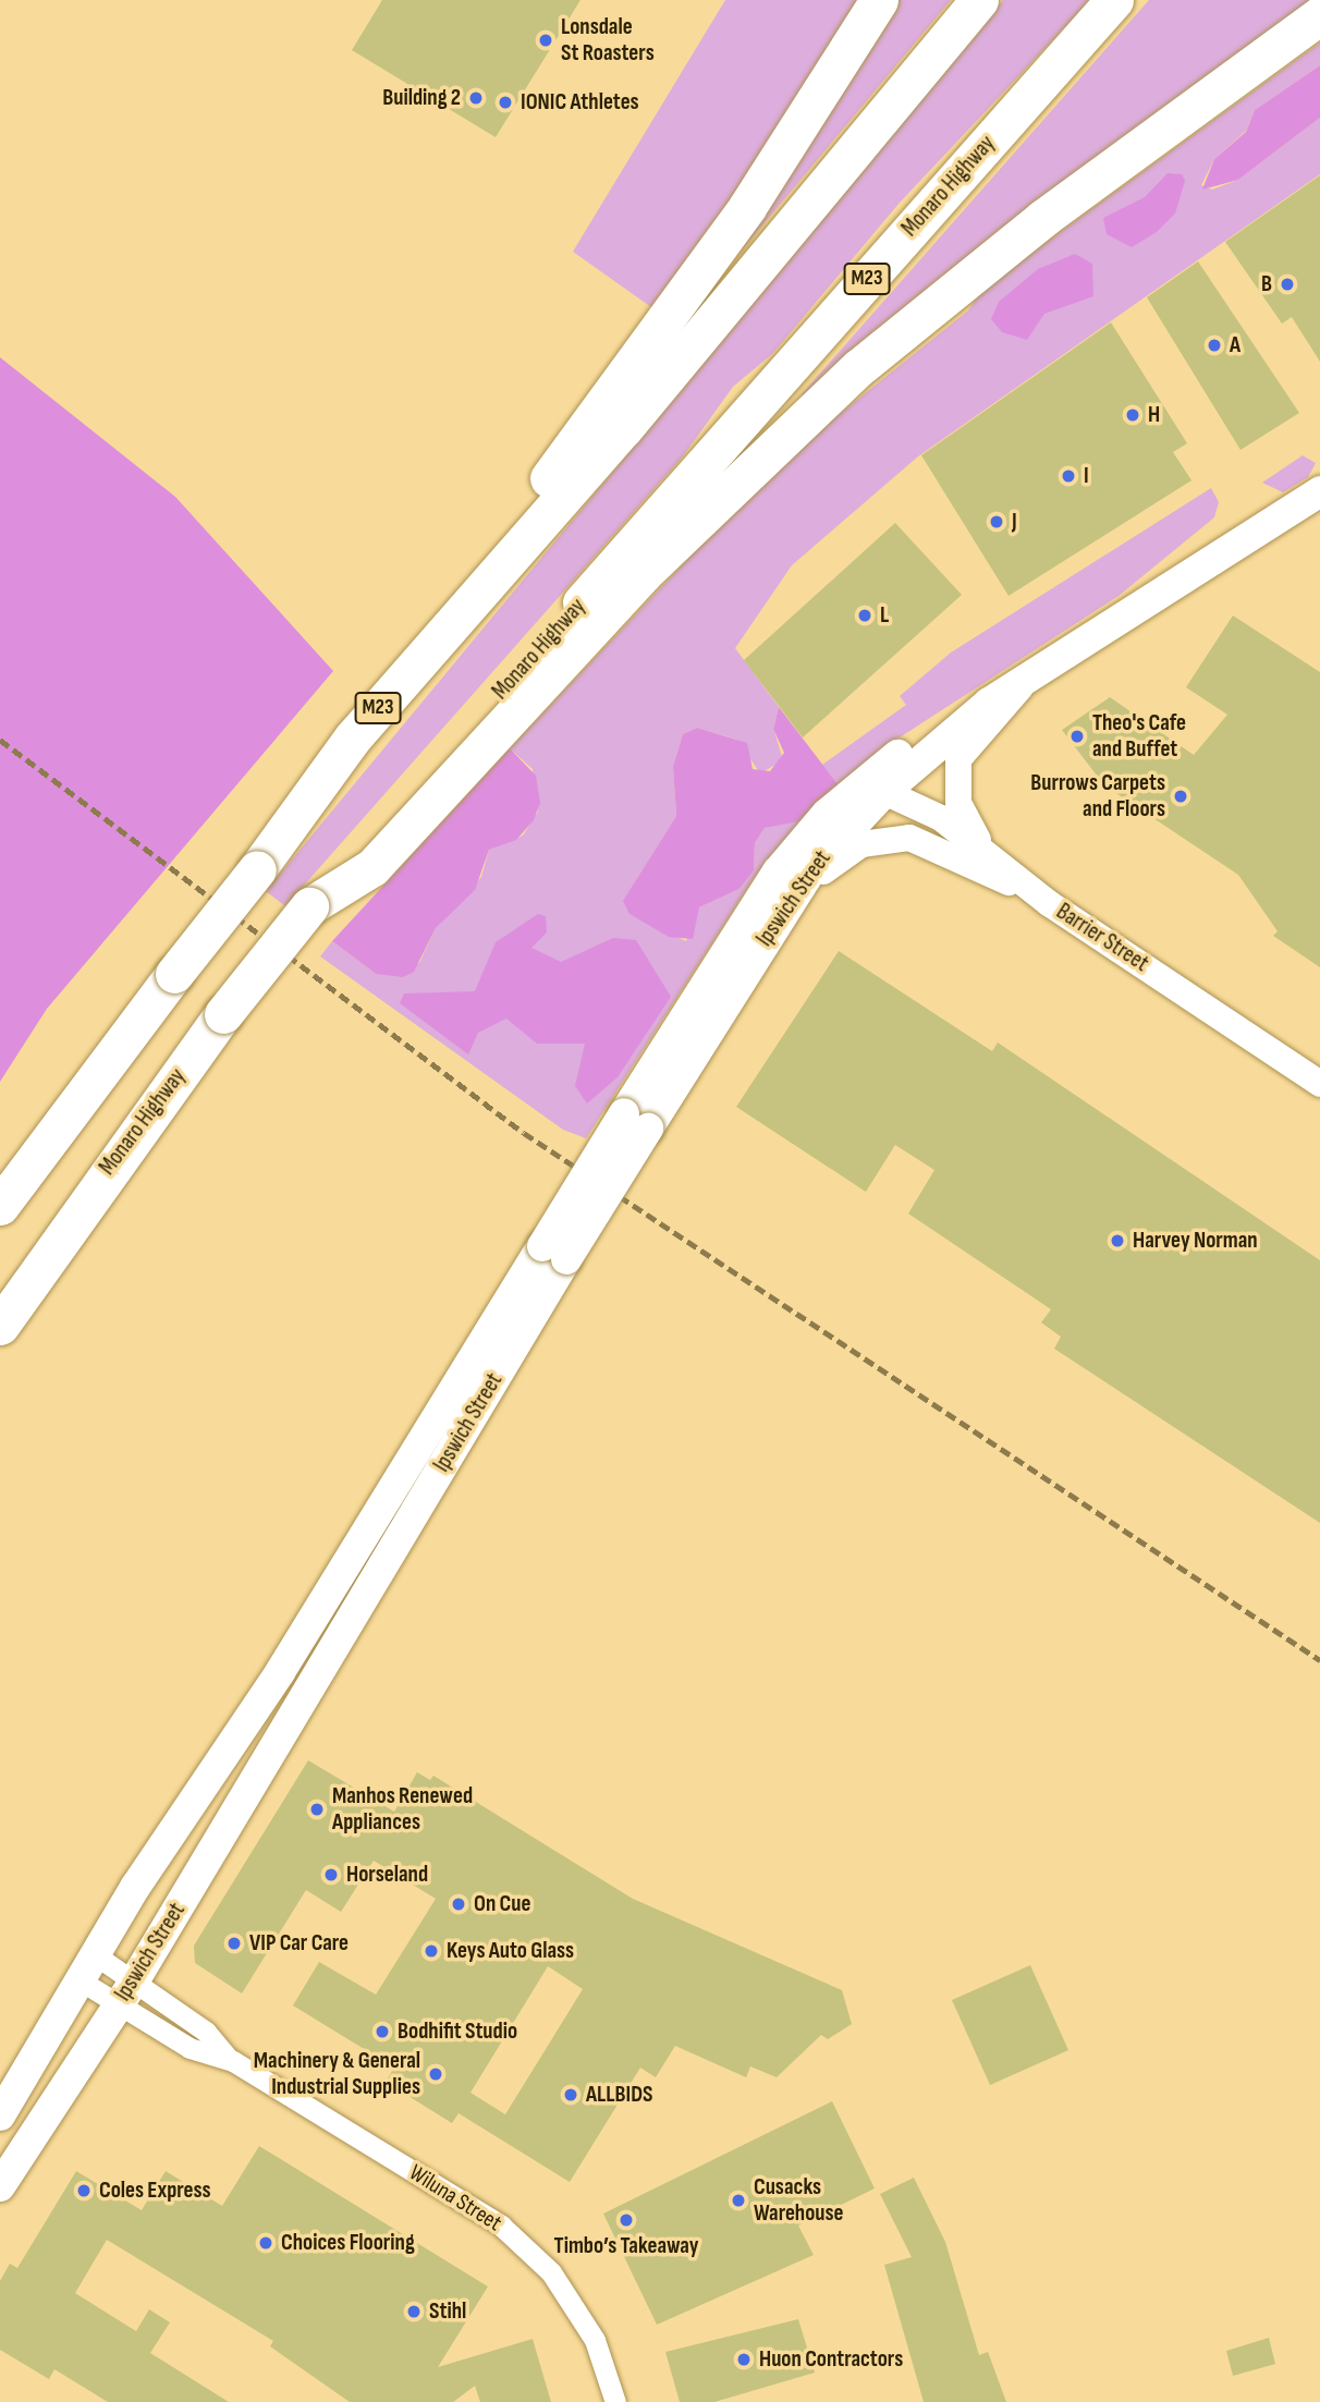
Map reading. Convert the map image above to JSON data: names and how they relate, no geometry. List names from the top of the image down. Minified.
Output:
{"streets":{"highway":["Monaro Highway","M23"],"main road":["Ipswich Street"],"street":["Barrier Street","Wiluna Street"]},"crossings":[["Ipswich Street","Barrier Street"],["Ipswich Street","Wiluna Street"]],"places":["Lonsdale St Roasters","Building 2","IONIC Athletes","B","A","H","I","J","L","Theo's Cafe and Buffet","Burrows Carpets and Floors","Harvey Norman","Manhos Renewed Appliances","Horseland","On Cue","VIP Car Care","Keys Auto Glass","Bodhifit Studio","Machinery & General Industrial Supplies","ALLBIDS","Coles Express","Cusacks Warehouse","Timbo’s Takeaway","Choices Flooring","Stihl","Huon Contractors"]}
